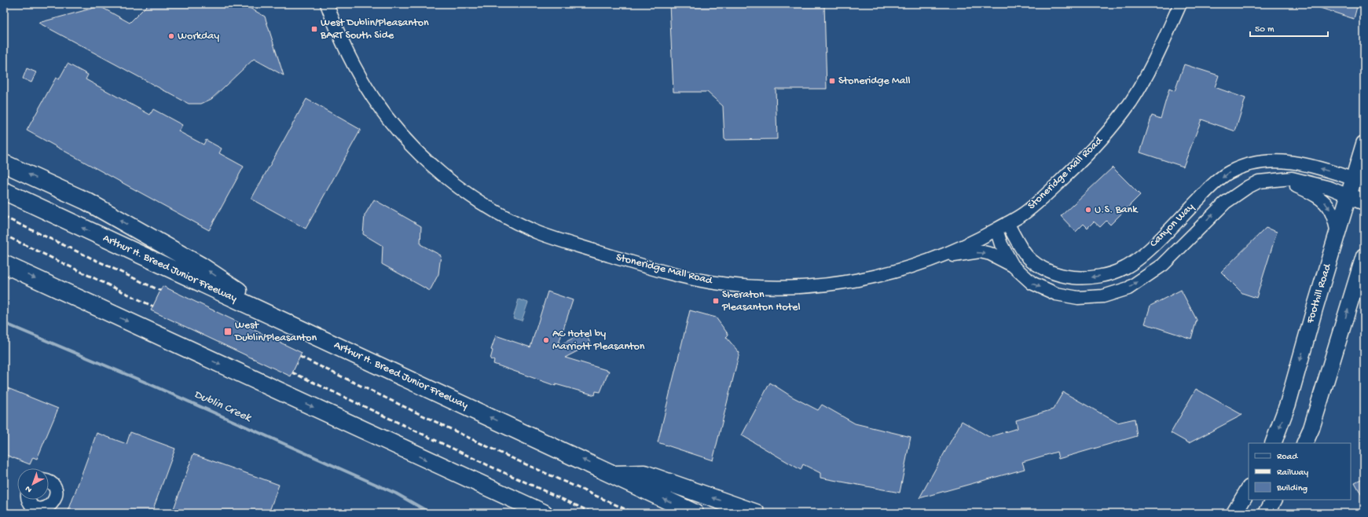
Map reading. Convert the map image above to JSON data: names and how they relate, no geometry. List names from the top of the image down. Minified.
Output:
{"streets":{"highway":["Arthur H. Breed Junior Freeway"],"main road":["Foothill Road"],"street":["Stoneridge Mall Road","Canyon Way"]},"crossings":[["Stoneridge Mall Road","Canyon Way"],["Canyon Way","Foothill Road"]],"water":["Dublin Creek"],"places":{"transit":["West Dublin/Pleasanton BART South Side","Stoneridge Mall","Sheraton Pleasanton Hotel","West Dublin/Pleasanton"],"other":["Workday","U.S. Bank","AC Hotel by Marriott Pleasanton"]},"legend":["Road","Railway","Building"],"scale_bar":"50 m","north":"bottom left"}
